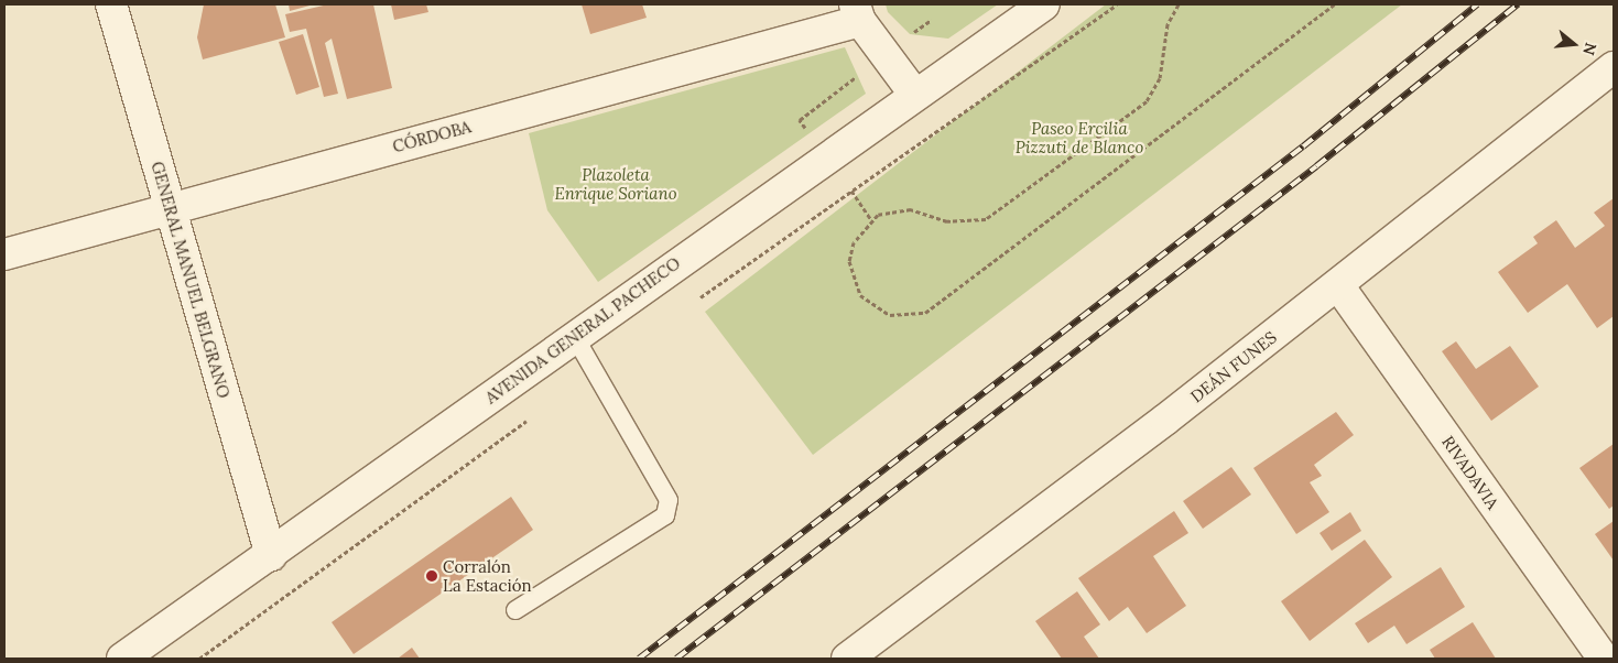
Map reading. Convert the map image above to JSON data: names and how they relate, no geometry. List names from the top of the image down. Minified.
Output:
{"streets":{"street":["CÓRDOBA","GENERAL MANUEL BELGRANO","AVENIDA GENERAL PACHECO","DEÁN FUNES","RIVADAVIA"]},"crossings":[["CÓRDOBA","GENERAL MANUEL BELGRANO"],["GENERAL MANUEL BELGRANO","AVENIDA GENERAL PACHECO"],["DEÁN FUNES","RIVADAVIA"]],"parks":["Paseo Ercilia Pizzuti de Blanco","Plazoleta Enrique Soriano"],"places":["Corralón La Estación"],"north":"right"}
